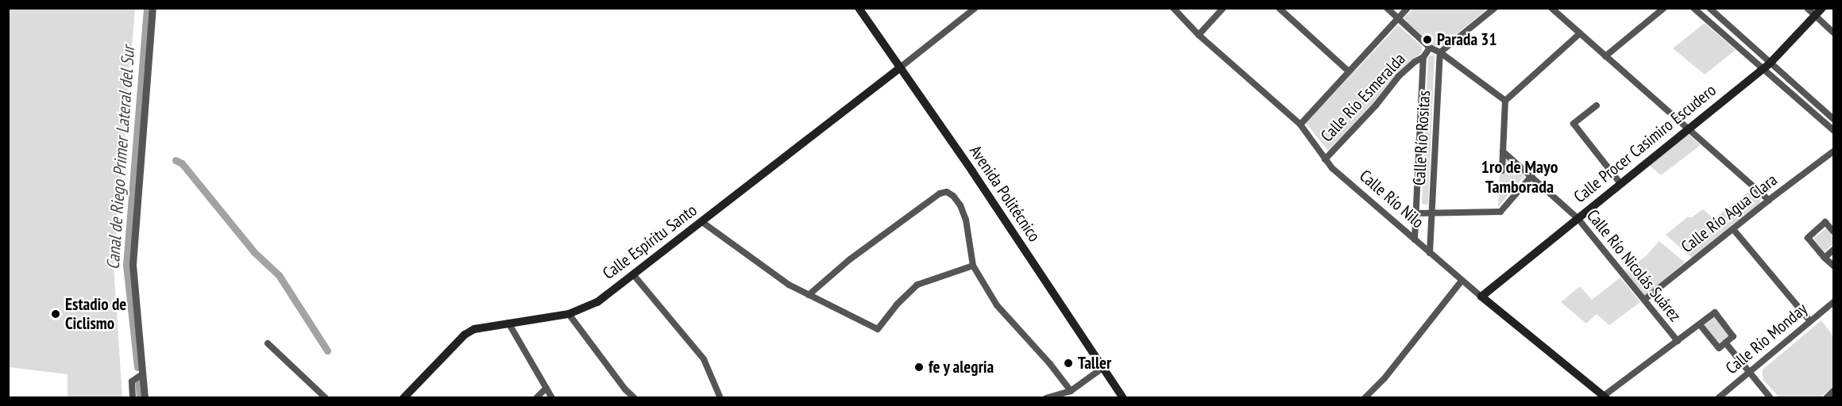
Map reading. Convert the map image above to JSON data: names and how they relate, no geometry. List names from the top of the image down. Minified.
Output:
{"streets":{"main road":["Calle Procer Casimiro Escudero","Avenida Politécnico","Calle Río Nilo","Calle Espíritu Santo"],"street":["Calle Río Esmeralda","Calle Río Rositas","Calle Río Agua Clara","Calle Río Nicolás Suárez","Calle Río Monday"]},"crossings":[["Calle Río Esmeralda","Calle Río Rositas"],["Calle Río Esmeralda","Calle Río Nilo"],["Calle Río Rositas","Calle Río Nilo"],["Calle Procer Casimiro Escudero","Calle Río Nilo"],["Calle Procer Casimiro Escudero","Calle Río Nicolás Suárez"],["Avenida Politécnico","Calle Espíritu Santo"],["Calle Río Agua Clara","Calle Río Nicolás Suárez"],["Calle Río Nicolás Suárez","Calle Río Monday"]],"districts":["1ro de Mayo Tamborada"],"water":["Canal de Riego Primer Lateral del Sur"],"places":["Parada 31","Estadio de Ciclismo","Taller","fe y alegria"]}
